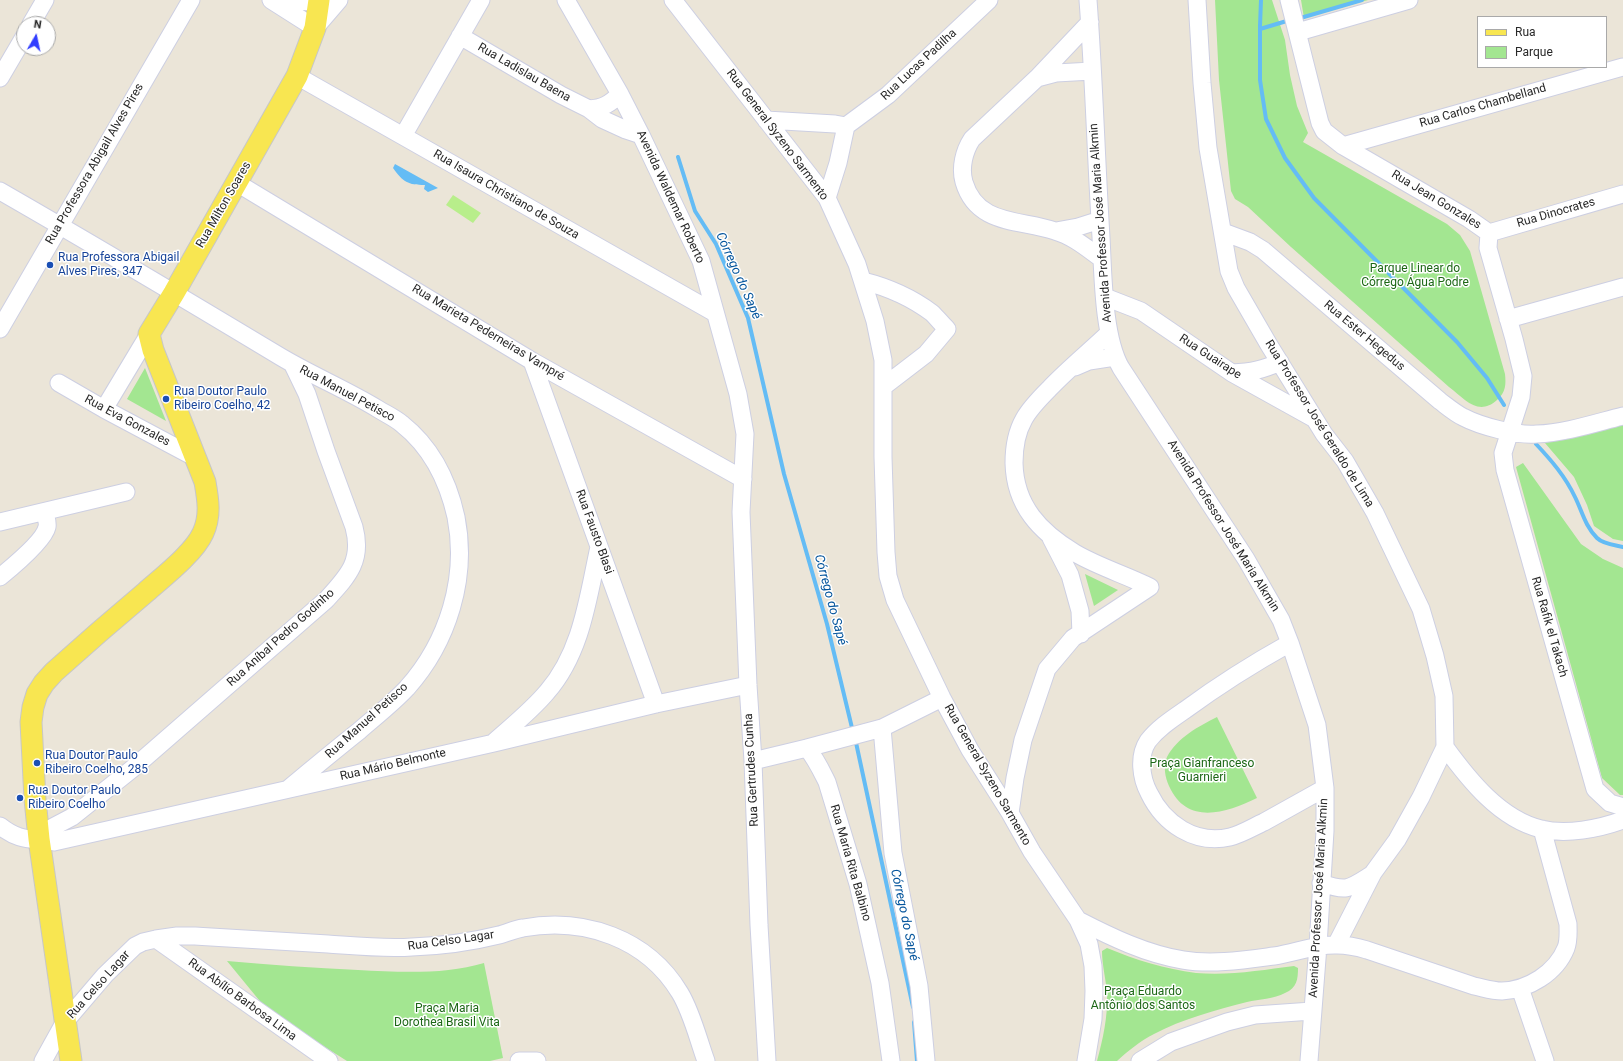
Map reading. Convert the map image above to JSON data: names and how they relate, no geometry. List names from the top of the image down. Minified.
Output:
{"streets":{"main road":["Rua Milton Soares"],"street":["Rua Lucas Padilha","Rua Ladislau Baena","Rua Carlos Chambelland","Rua General Syzeno Sarmento","Rua Professora Abigail Alves Pires","Rua Isaura Christiano de Souza","Avenida Waldemar Roberto","Rua Jean Gonzales","Rua Dinocrates","Avenida Professor José Maria Alkmin","Rua Marieta Pederneiras Vampré","Rua Ester Hegedus","Rua Guairape","Rua Manuel Petisco","Rua Eva Gonzales","Rua Professor José Geraldo de Lima","Rua Fausto Blasi","Rua Rafik el Takach","Rua Aníbal Pedro Godinho","Rua Mário Belmonte","Rua Gertrudes Cunha","Rua Maria Rita Balbino","Rua Celso Lagar","Rua Abílio Barbosa Lima"]},"crossings":[["Rua Ladislau Baena","Avenida Waldemar Roberto"],["Rua Carlos Chambelland","Rua Jean Gonzales"],["Rua Professora Abigail Alves Pires","Rua Manuel Petisco"],["Rua Isaura Christiano de Souza","Avenida Waldemar Roberto"],["Rua Isaura Christiano de Souza","Rua Milton Soares"],["Avenida Waldemar Roberto","Rua Marieta Pederneiras Vampré"],["Avenida Waldemar Roberto","Rua Gertrudes Cunha"],["Rua Jean Gonzales","Rua Dinocrates"],["Rua Jean Gonzales","Rua Ester Hegedus"],["Rua Jean Gonzales","Rua Rafik el Takach"],["Rua Milton Soares","Rua Marieta Pederneiras Vampré"],["Rua Milton Soares","Rua Manuel Petisco"],["Rua Milton Soares","Rua Eva Gonzales"],["Avenida Professor José Maria Alkmin","Rua Guairape"],["Avenida Professor José Maria Alkmin","Rua Professor José Geraldo de Lima"],["Rua Marieta Pederneiras Vampré","Rua Fausto Blasi"],["Rua Marieta Pederneiras Vampré","Rua Gertrudes Cunha"],["Rua Ester Hegedus","Rua Professor José Geraldo de Lima"],["Rua Ester Hegedus","Rua Rafik el Takach"],["Rua Guairape","Rua Professor José Geraldo de Lima"],["Rua Manuel Petisco","Rua Aníbal Pedro Godinho"],["Rua Manuel Petisco","Rua Mário Belmonte"],["Rua Fausto Blasi","Rua Mário Belmonte"],["Rua Aníbal Pedro Godinho","Rua Mário Belmonte"],["Rua Mário Belmonte","Rua Gertrudes Cunha"],["Rua Celso Lagar","Rua Abílio Barbosa Lima"]],"water":["Córrego do Sapé"],"parks":["Parque Linear do Córrego Água Podre","Praça Gianfranceso Guarnieri","Praça Eduardo Antônio dos Santos","Praça Maria Dorothea Brasil Vita"],"places":["Rua Professora Abigail Alves Pires, 347","Rua Doutor Paulo Ribeiro Coelho, 42","Rua Doutor Paulo Ribeiro Coelho, 285","Rua Doutor Paulo Ribeiro Coelho"],"legend":["Rua","Parque"],"north":"top"}
